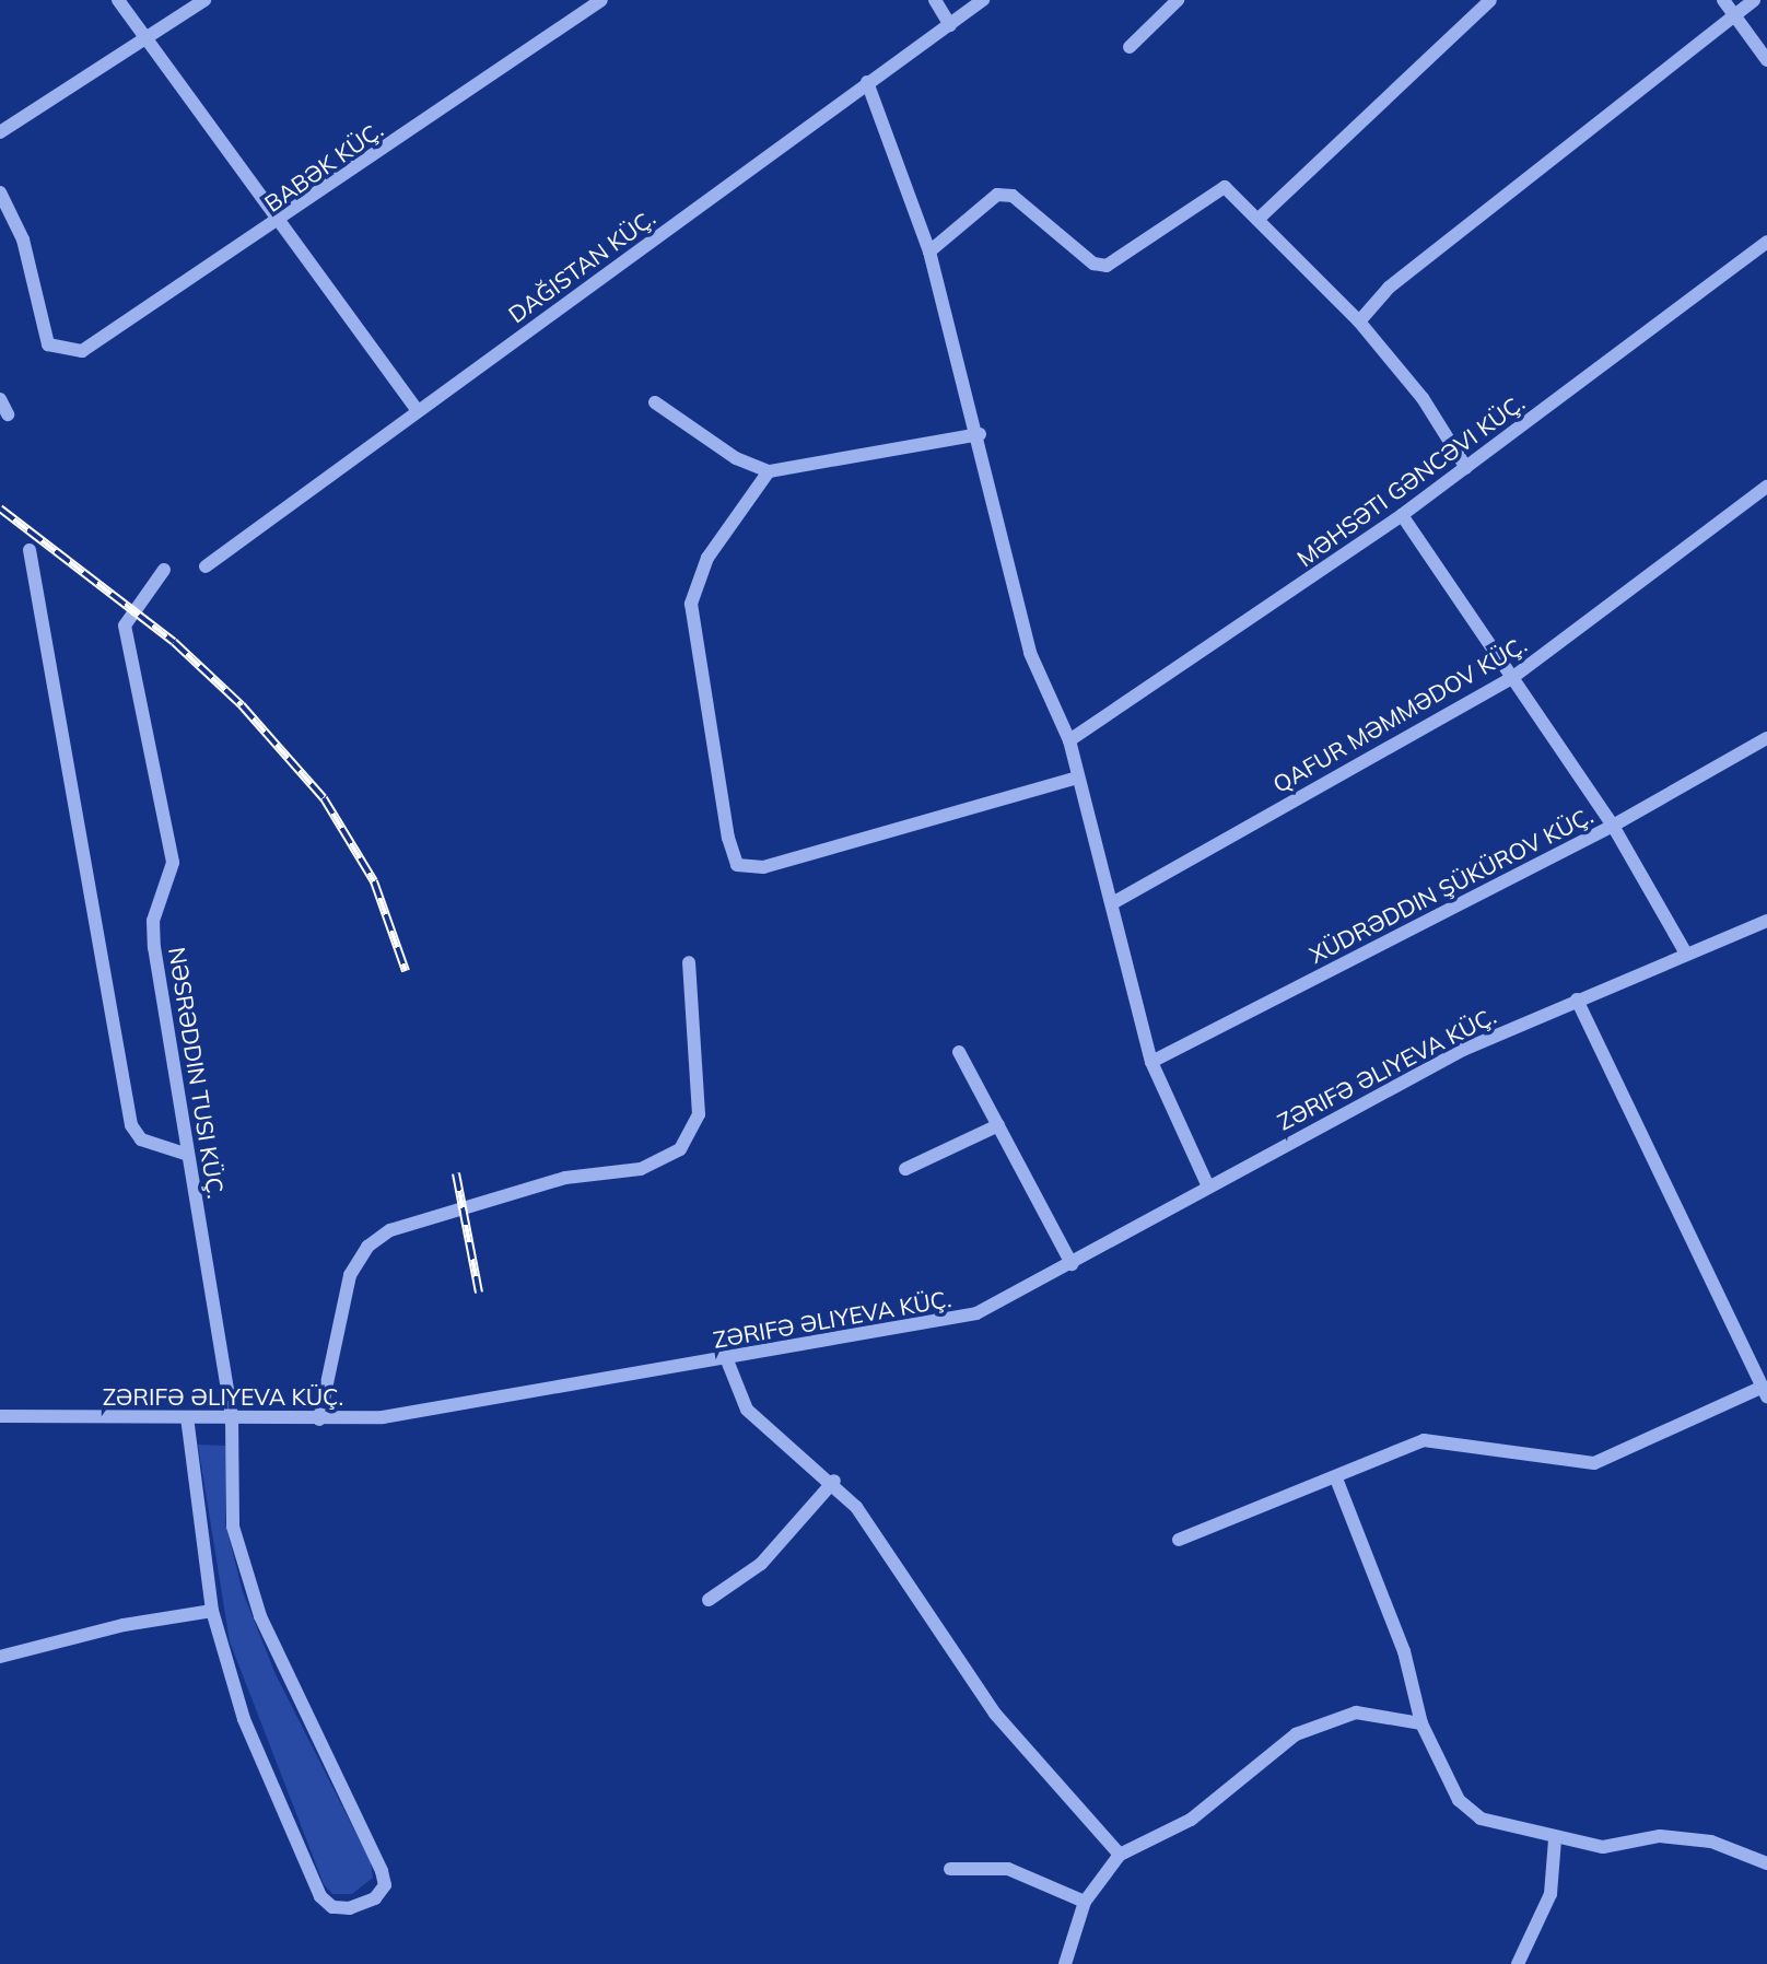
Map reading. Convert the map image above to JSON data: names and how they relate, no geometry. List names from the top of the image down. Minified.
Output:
{"streets":{"street":["BABƏK KÜÇ.","MƏHSƏTI GƏNCƏVI KÜÇ.","QAFUR MƏMMƏDOV KÜÇ.","XÜDRƏDDIN ŞÜKÜROV KÜÇ.","ZƏRIFƏ ƏLIYEVA KÜÇ.","NƏSRƏDDIN TUSI KÜÇ."]},"crossings":[["ZƏRIFƏ ƏLIYEVA KÜÇ.","NƏSRƏDDIN TUSI KÜÇ."]]}
